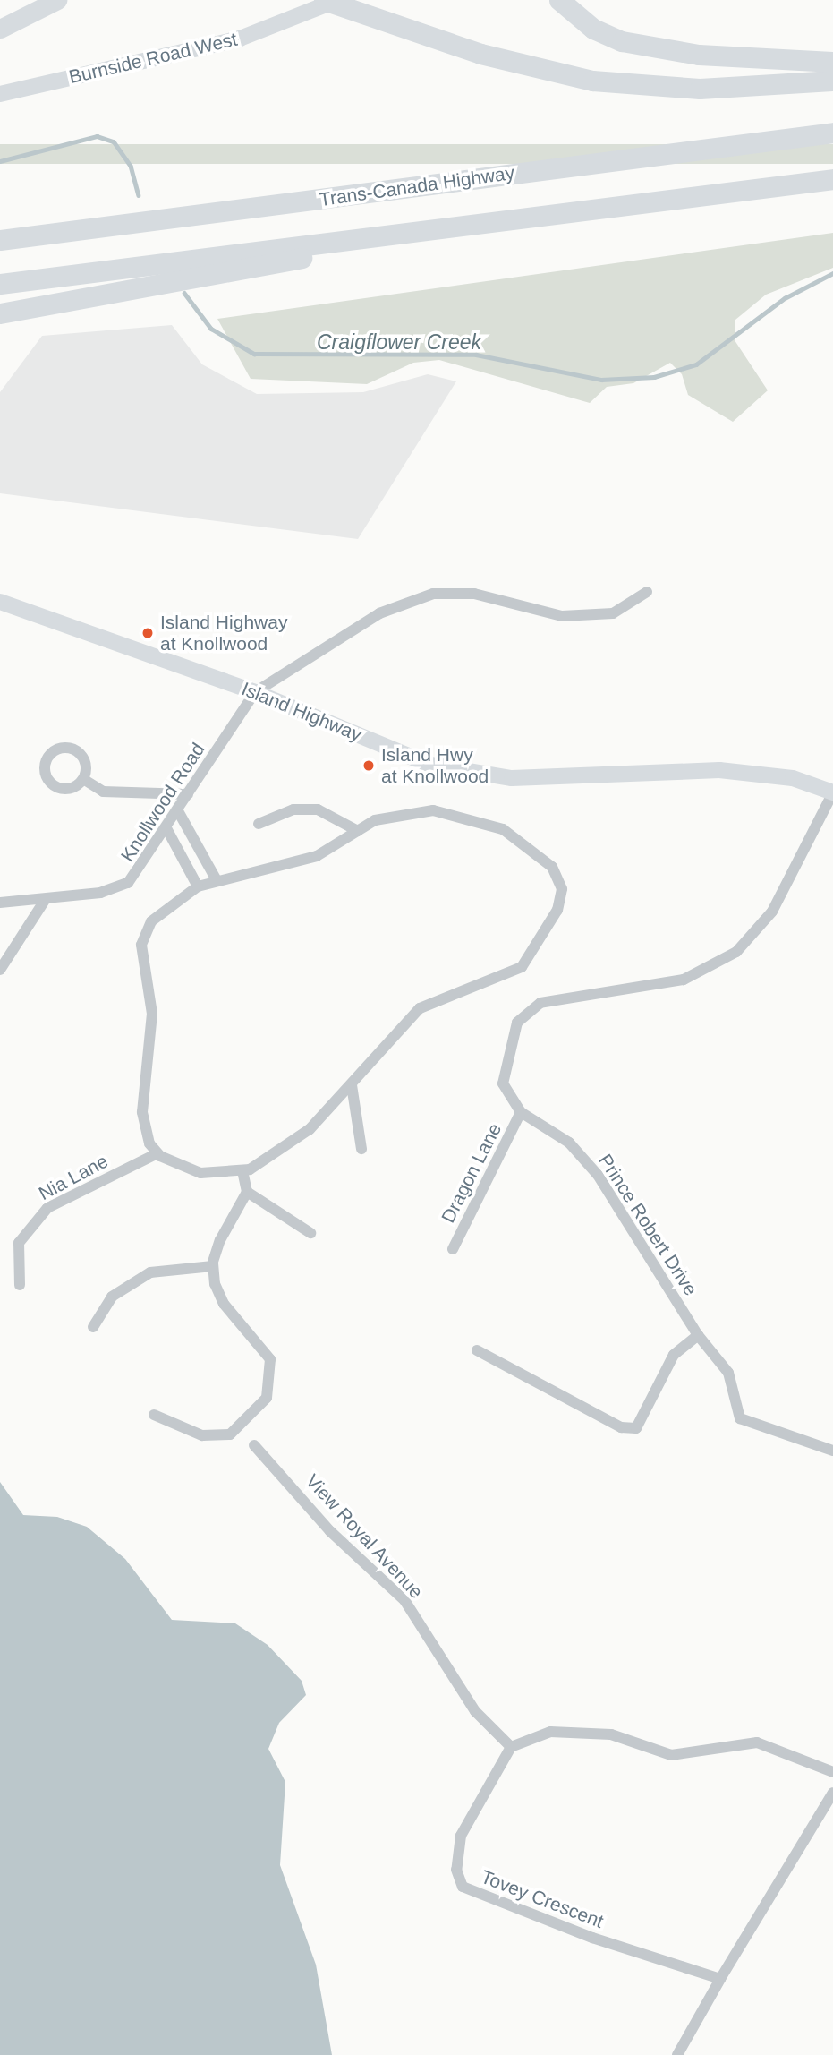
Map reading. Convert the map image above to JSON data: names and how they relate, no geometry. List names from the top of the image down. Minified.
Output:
{"streets":{"highway":["Trans-Canada Highway"],"main road":["Burnside Road West","Island Highway"],"street":["Knollwood Road","Dragon Lane","Nia Lane","Prince Robert Drive","View Royal Avenue","Tovey Crescent"]},"crossings":[["Island Highway","Knollwood Road"],["Island Highway","Prince Robert Drive"],["Dragon Lane","Prince Robert Drive"],["View Royal Avenue","Tovey Crescent"]],"water":["Craigflower Creek"],"places":["Island Highway at Knollwood","Island Hwy at Knollwood"]}
